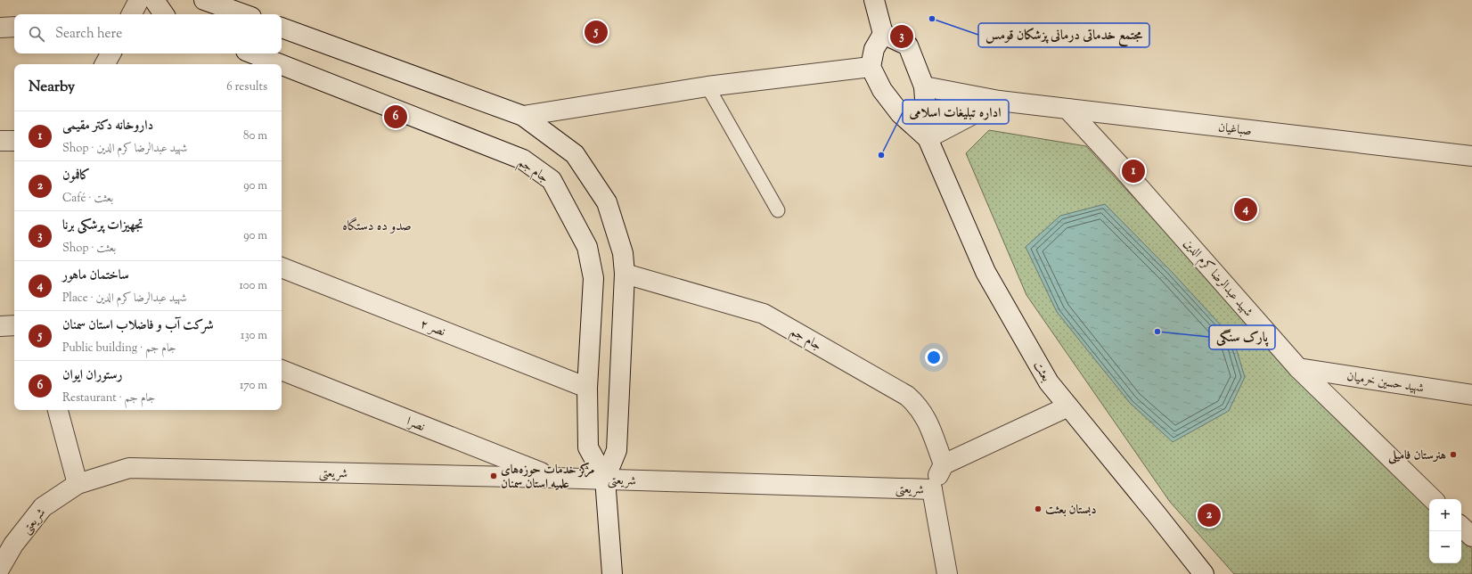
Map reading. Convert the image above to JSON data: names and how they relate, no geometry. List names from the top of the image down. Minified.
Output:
{"streets":{"street":["صباغیان","جام جم","شهید عبدالرضا کرم الدین","نصر ۲","بعثت","شهید حسین خرمیان","نصرا","شریعتی"]},"crossings":[["صباغیان","شهید عبدالرضا کرم الدین"],["جام جم","نصر ۲"],["جام جم","شریعتی"],["شهید عبدالرضا کرم الدین","شهید حسین خرمیان"],["نصرا","شریعتی"]],"districts":["صدو ده دستگاه"],"places":["مجتمع خدماتی درمانی پزشکان قومس","اداره تبلیغات اسلامی","پارک سنگی","هنرستان فامیلی","مرکز خدمات حوزه‌های علمیه استان سمنان","دبستان بعثت"],"page":{"search":"Search here","pins":["5","3","6","1","4","2"],"heading":["Nearby","6 results"],"list":[{"mark":"1","name":"داروخانه دکتر مقیمی","note":"Shop · شهید عبدالرضا کرم الدین","value":"80 m"},{"mark":"2","name":"کافمون","note":"Café · بعثت","value":"90 m"},{"mark":"3","name":"تجهیزات پرشکی برنا","note":"Shop · بعثت","value":"90 m"},{"mark":"4","name":"ساختمان ماهور","note":"Place · شهید عبدالرضا کرم الدین","value":"100 m"},{"mark":"5","name":"شرکت آب و فاضلاب استان سمنان","note":"Public building · جام جم","value":"130 m"},{"mark":"6","name":"رستوران ایوان","note":"Restaurant · جام جم","value":"170 m"}],"map_buttons":["+","−"]}}
